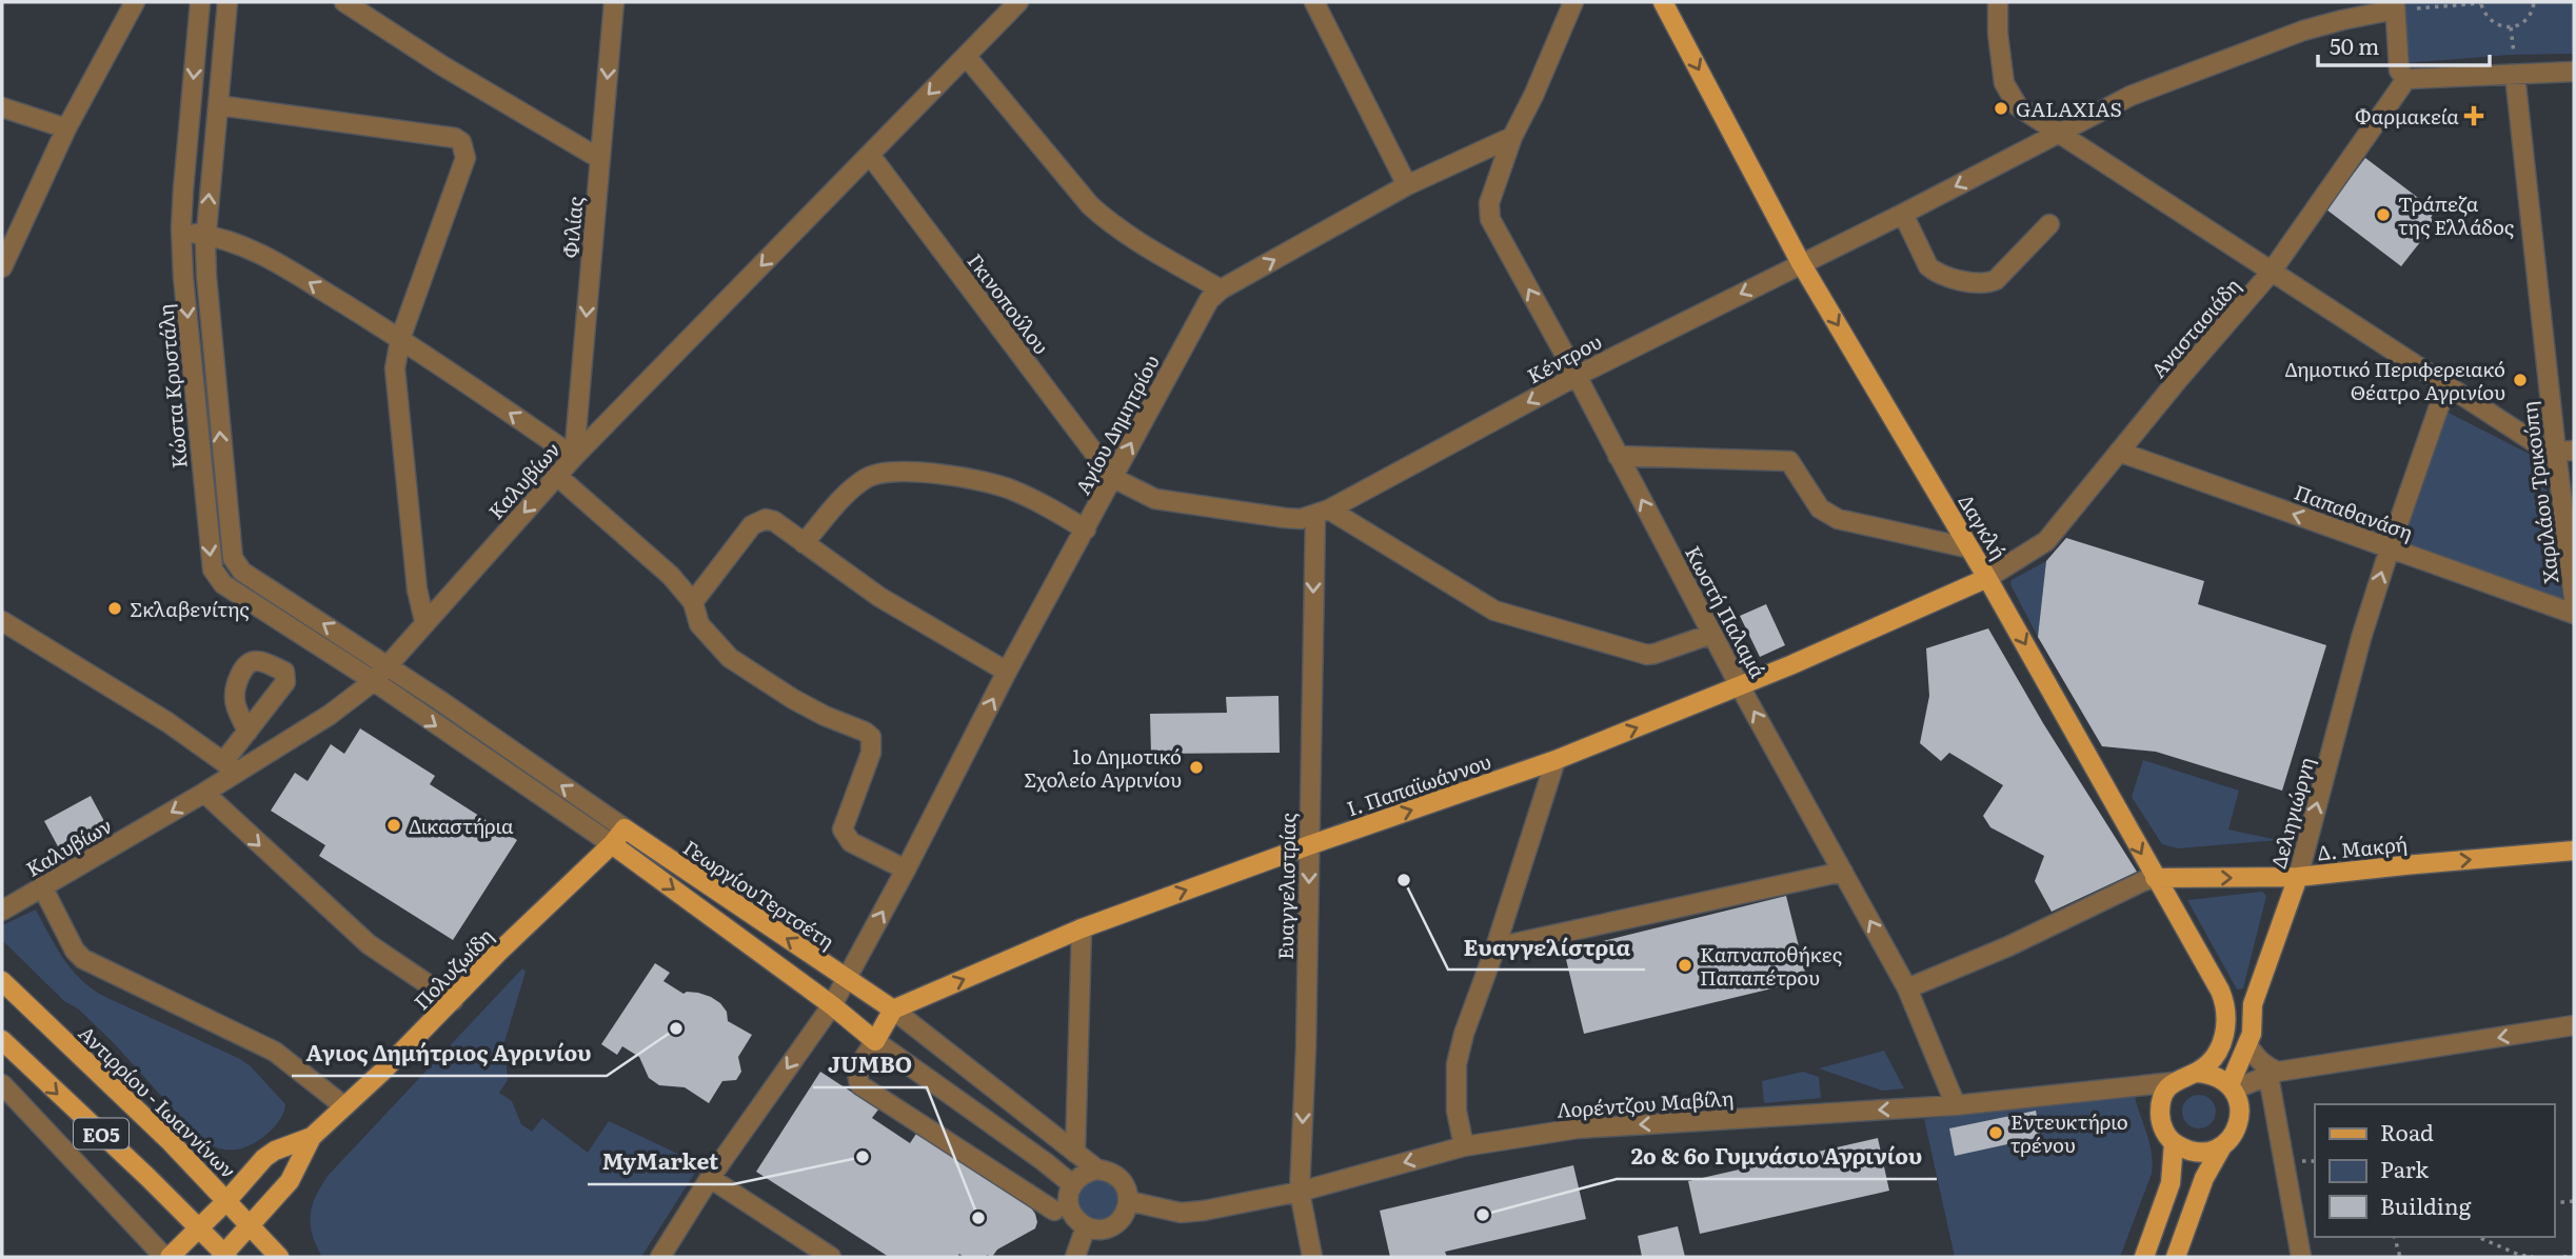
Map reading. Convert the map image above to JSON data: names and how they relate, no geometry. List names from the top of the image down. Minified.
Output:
{"streets":{"main road":["Δαγκλή","Ι. Παπαϊωάννου","Δεληγιώργη","Δ. Μακρή","ΓεωργίουΤερτσέτη","Πολυζωίδη","Αντιρρίου - Ιωαννίνων","ΕΟ5"],"street":["Φιλίας","Γκινοπούλου","Αναστασιάδη","Κέντρου","Κώστα Κρυστάλη","Αγίου Δημητρίου","Καλυβίων","Χαριλάου Τρικούπη","Παπαθανάση","Κωστή Παλαμά","Ευαγγελιστρίας","Λορέντζου Μαβίλη"]},"crossings":[["Φιλίας","Καλυβίων"],["Γκινοπούλου","Κέντρου"],["Γκινοπούλου","Αγίου Δημητρίου"],["Γκινοπούλου","Καλυβίων"],["Αναστασιάδη","Παπαθανάση"],["Αναστασιάδη","Δαγκλή"],["Αναστασιάδη","Ι. Παπαϊωάννου"],["Κέντρου","Αγίου Δημητρίου"],["Κέντρου","Δαγκλή"],["Κέντρου","Κωστή Παλαμά"],["Κέντρου","Ευαγγελιστρίας"],["Κώστα Κρυστάλη","Καλυβίων"],["Αγίου Δημητρίου","Κωστή Παλαμά"],["Αγίου Δημητρίου","ΓεωργίουΤερτσέτη"],["Καλυβίων","ΓεωργίουΤερτσέτη"],["Παπαθανάση","Δεληγιώργη"],["Δαγκλή","Ι. Παπαϊωάννου"],["Δαγκλή","Δεληγιώργη"],["Δαγκλή","Δ. Μακρή"],["Δαγκλή","Λορέντζου Μαβίλη"],["Κωστή Παλαμά","Ι. Παπαϊωάννου"],["Κωστή Παλαμά","Λορέντζου Μαβίλη"],["Ι. Παπαϊωάννου","Ευαγγελιστρίας"],["Ι. Παπαϊωάννου","ΓεωργίουΤερτσέτη"],["Δεληγιώργη","Δ. Μακρή"],["Δεληγιώργη","Λορέντζου Μαβίλη"],["Ευαγγελιστρίας","Λορέντζου Μαβίλη"],["ΓεωργίουΤερτσέτη","Πολυζωίδη"],["ΓεωργίουΤερτσέτη","Λορέντζου Μαβίλη"]],"one_way":["Φιλίας","Κέντρου","Καλυβίων","Παπαθανάση","Δαγκλή","Κωστή Παλαμά","Ι. Παπαϊωάννου","Δεληγιώργη","Δ. Μακρή","Ευαγγελιστρίας","Λορέντζου Μαβίλη"],"places":{"other":["GALAXIAS","Τράπεζα της Ελλάδος","Δημοτικό Περιφερειακό Θέατρο Αγρινίου","Σκλαβενίτης","1ο Δημοτικό Σχολείο Αγρινίου","Δικαστήρια","Ευαγγελίστρια","Καπναποθήκες Παπαπέτρου","Αγιος Δημήτριος Αγρινίου","Εντευκτήριο τρένου","MyMarket","2ο & 6ο Γυμνάσιο Αγρινίου","JUMBO"],"health":["Φαρμακεία"]},"legend":["Road","Park","Building"],"scale_bar":"50 m"}
